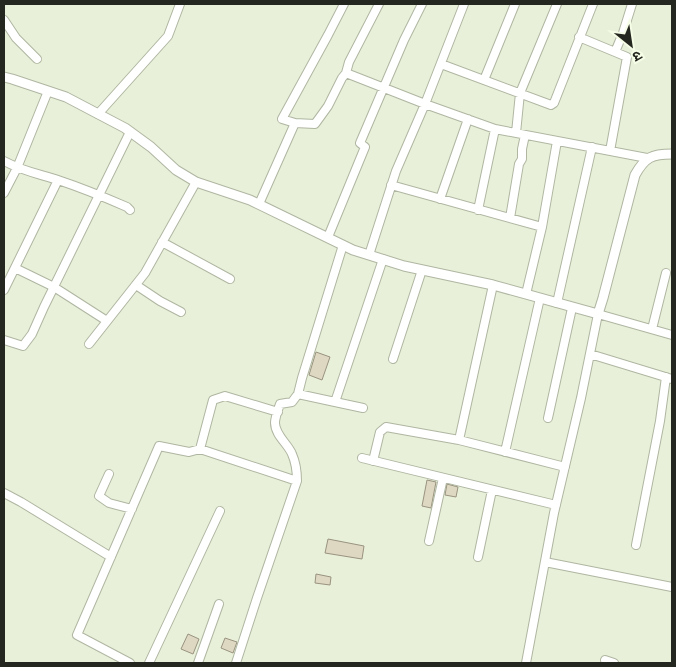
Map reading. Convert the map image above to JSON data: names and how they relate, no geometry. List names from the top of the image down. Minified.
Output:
{"north":"bottom right"}
